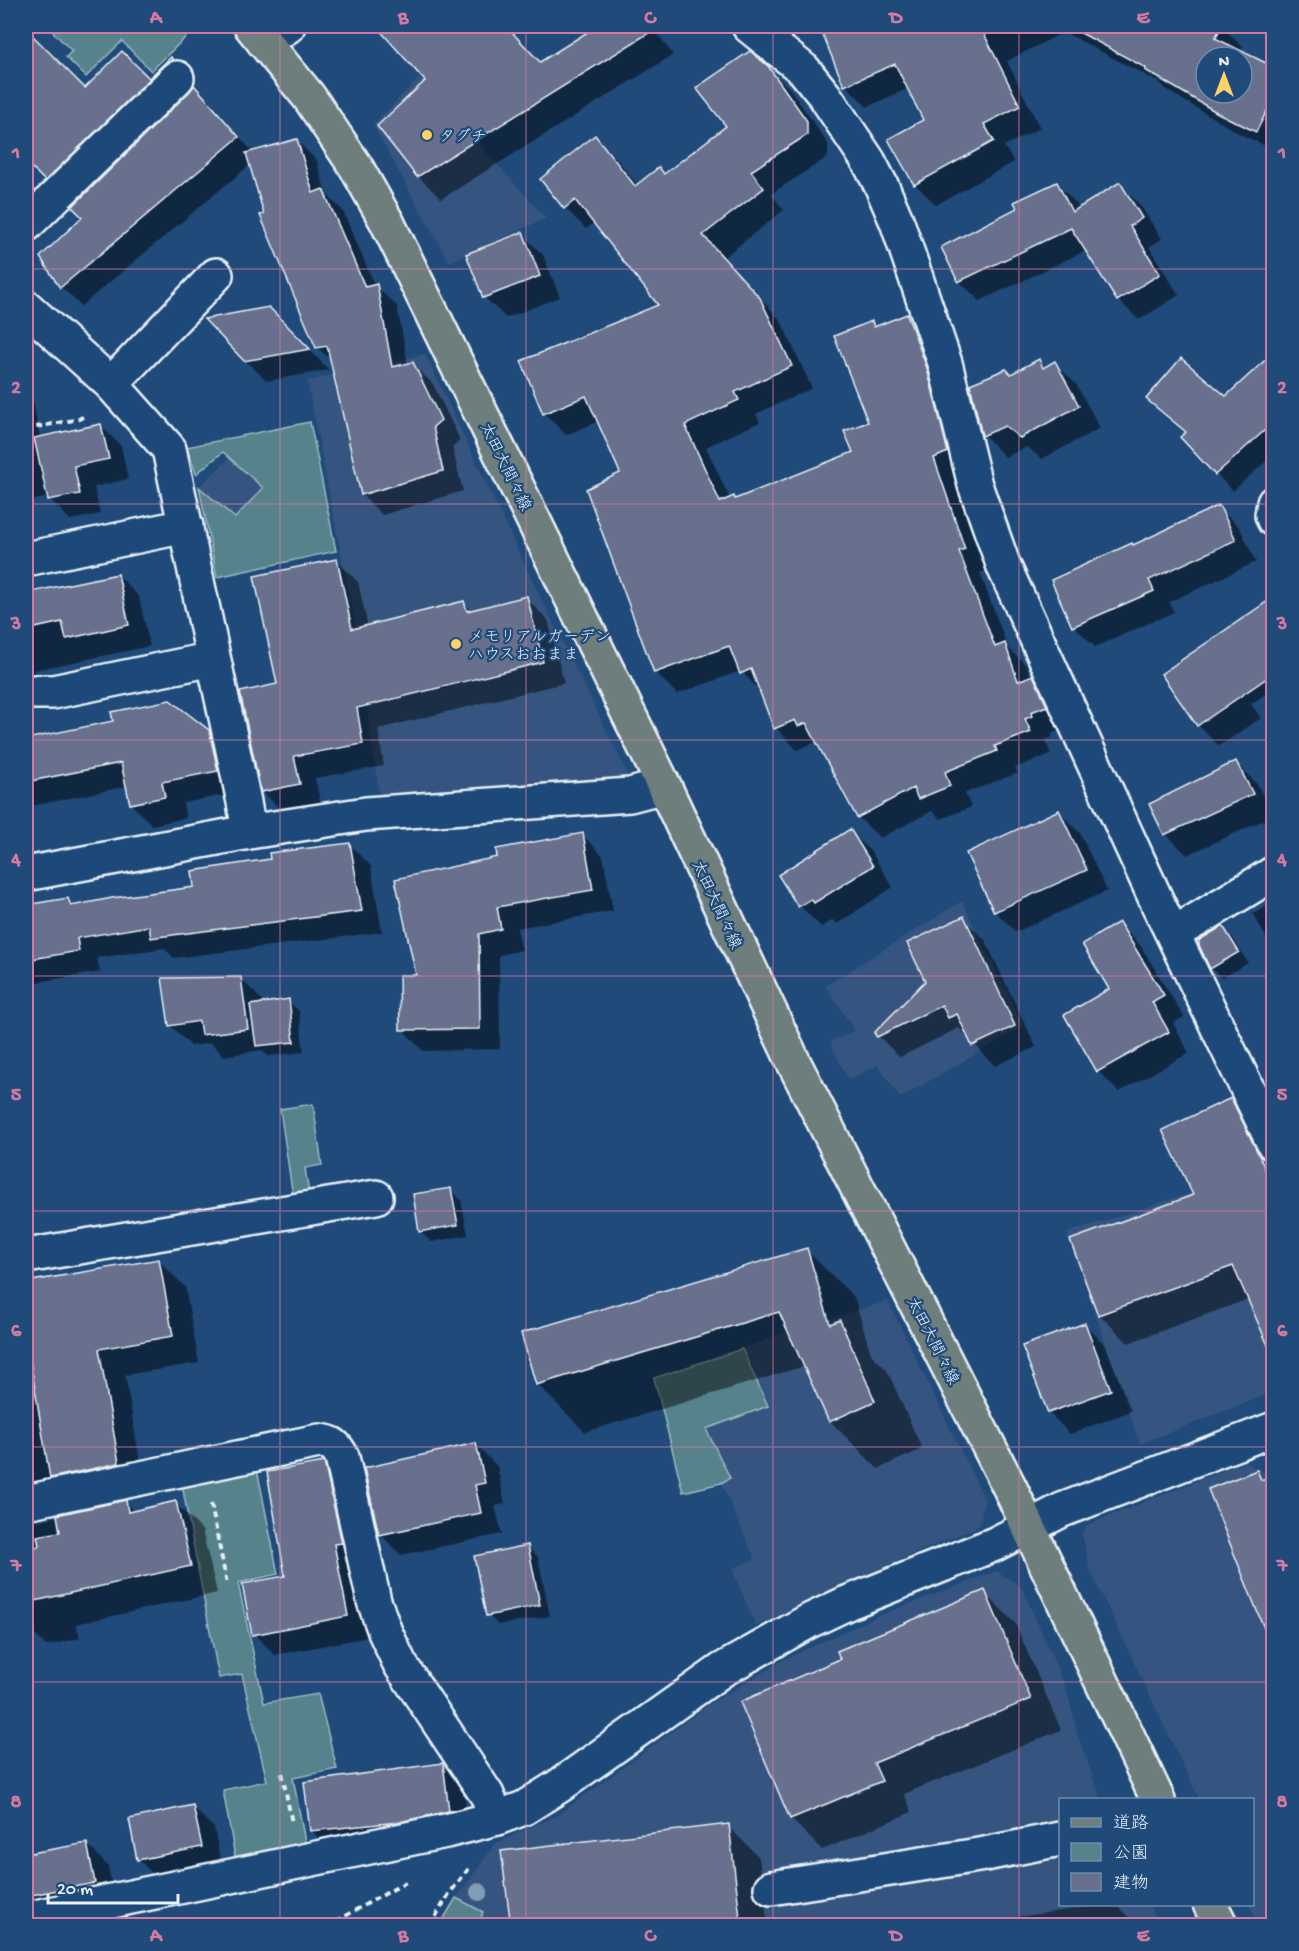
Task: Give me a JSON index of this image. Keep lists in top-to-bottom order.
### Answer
{
  "streets": {
    "main road": ["太田大間々線"]
  },
  "places": ["タグチ", "メモリアルガーデン ハウスおおまま"],
  "legend": ["道路", "公園", "建物"],
  "scale_bar": "20 m",
  "north": "top",
  "grid": {
    "columns": [
      "A",
      "B",
      "C",
      "D",
      "E"
    ],
    "rows": [
      "1",
      "2",
      "3",
      "4",
      "5",
      "6",
      "7",
      "8"
    ]
  }
}
